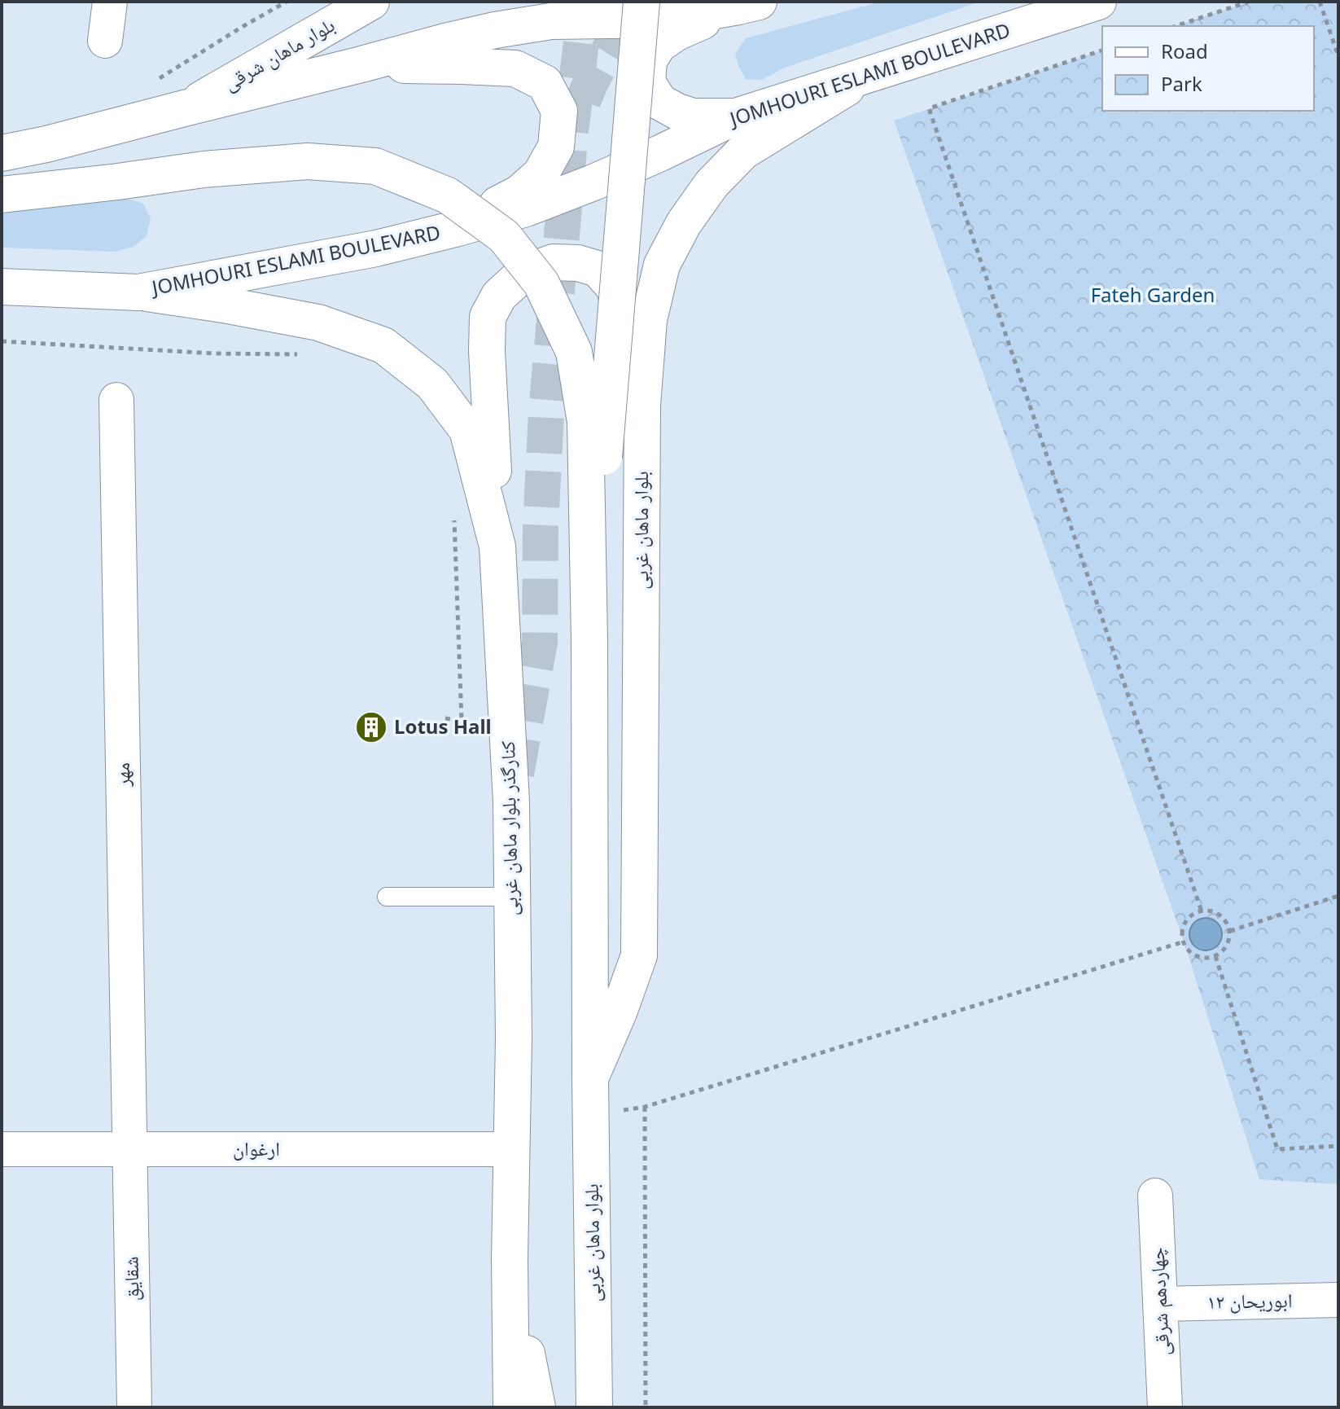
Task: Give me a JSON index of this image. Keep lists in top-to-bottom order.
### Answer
{
  "streets": {
    "main road": [
      "بلوار ماهان شرقی",
      "JOMHOURI ESLAMI BOULEVARD",
      "بلوار ماهان غربی",
      "کنارگذر بلوار ماهان غربی"
    ],
    "street": [
      "مهر",
      "ارغوان",
      "شقایق",
      "چهاردهم شرقی",
      "ابوریحان ۱۲"
    ]
  },
  "crossings": [
    ["JOMHOURI ESLAMI BOULEVARD", "بلوار ماهان غربی"],
    ["JOMHOURI ESLAMI BOULEVARD", "کنارگذر بلوار ماهان غربی"],
    ["مهر", "ارغوان"],
    ["مهر", "شقایق"],
    ["کنارگذر بلوار ماهان غربی", "ارغوان"],
    ["ارغوان", "شقایق"],
    ["چهاردهم شرقی", "ابوریحان ۱۲"]
  ],
  "parks": ["Fateh Garden"],
  "places": {
    "building": ["Lotus Hall"]
  },
  "legend": ["Road", "Park"]
}
